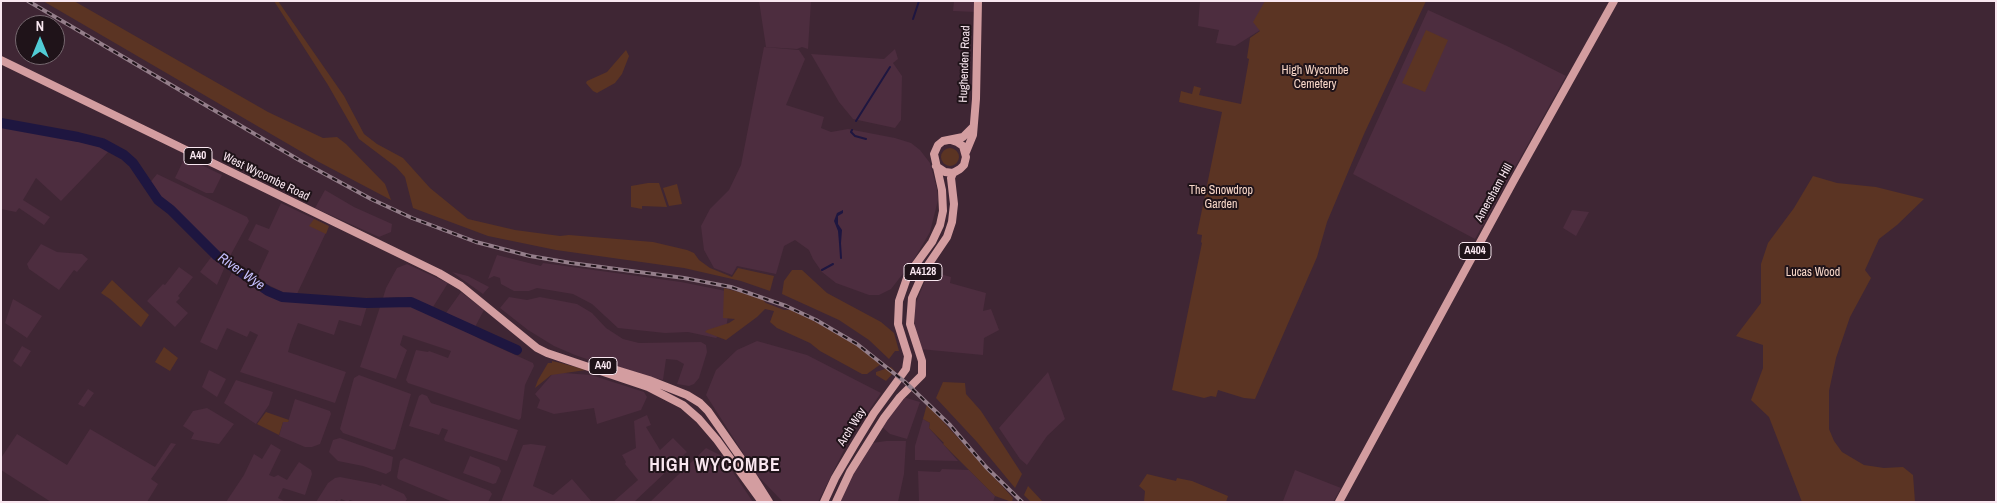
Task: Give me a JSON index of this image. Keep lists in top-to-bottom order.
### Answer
{
  "streets": {
    "main road": [
      "Hughenden Road",
      "A40",
      "West Wycombe Road",
      "Amersham Hill",
      "A404",
      "A4128",
      "Arch Way"
    ]
  },
  "crossings": [
    ["Hughenden Road", "Arch Way"]
  ],
  "districts": ["HIGH WYCOMBE"],
  "water": ["River Wye"],
  "parks": ["High Wycombe Cemetery", "The Snowdrop Garden", "Lucas Wood"],
  "north": "top"
}
